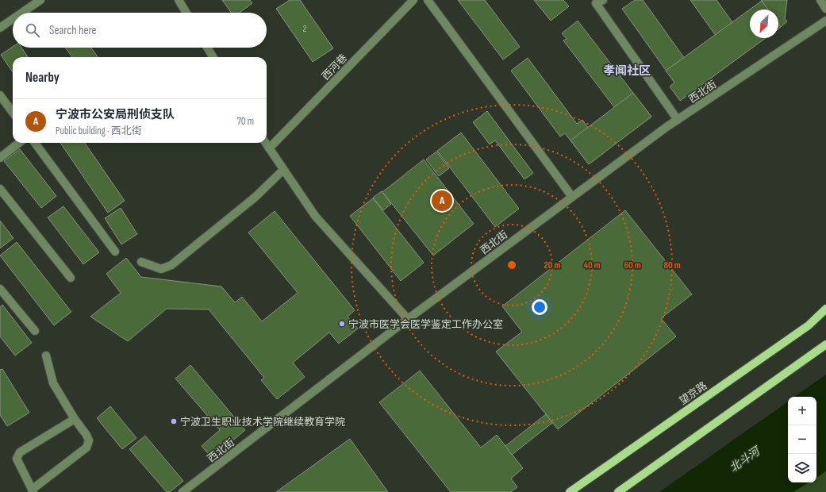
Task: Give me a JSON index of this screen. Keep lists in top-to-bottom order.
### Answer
{
  "streets": {
    "main road": ["望京路"],
    "street": ["西河巷", "西北街"]
  },
  "districts": ["孝闻社区"],
  "water": ["北斗河"],
  "places": ["宁波市医学会医学鉴定工作办公室", "宁波卫生职业技术学院继续教育学院"],
  "house_numbers": ["2"],
  "north": "bottom left",
  "page": {
    "search": "Search here",
    "heading": "Nearby",
    "list": [
      {
        "mark": "A",
        "name": "宁波市公安局刑侦支队",
        "note": "Public building · 西北街",
        "value": "70 m"
      }
    ],
    "pins": "A",
    "map_buttons": ["+", "−"]
  },
  "rings": [
    "20 m",
    "40 m",
    "60 m",
    "80 m"
  ]
}
